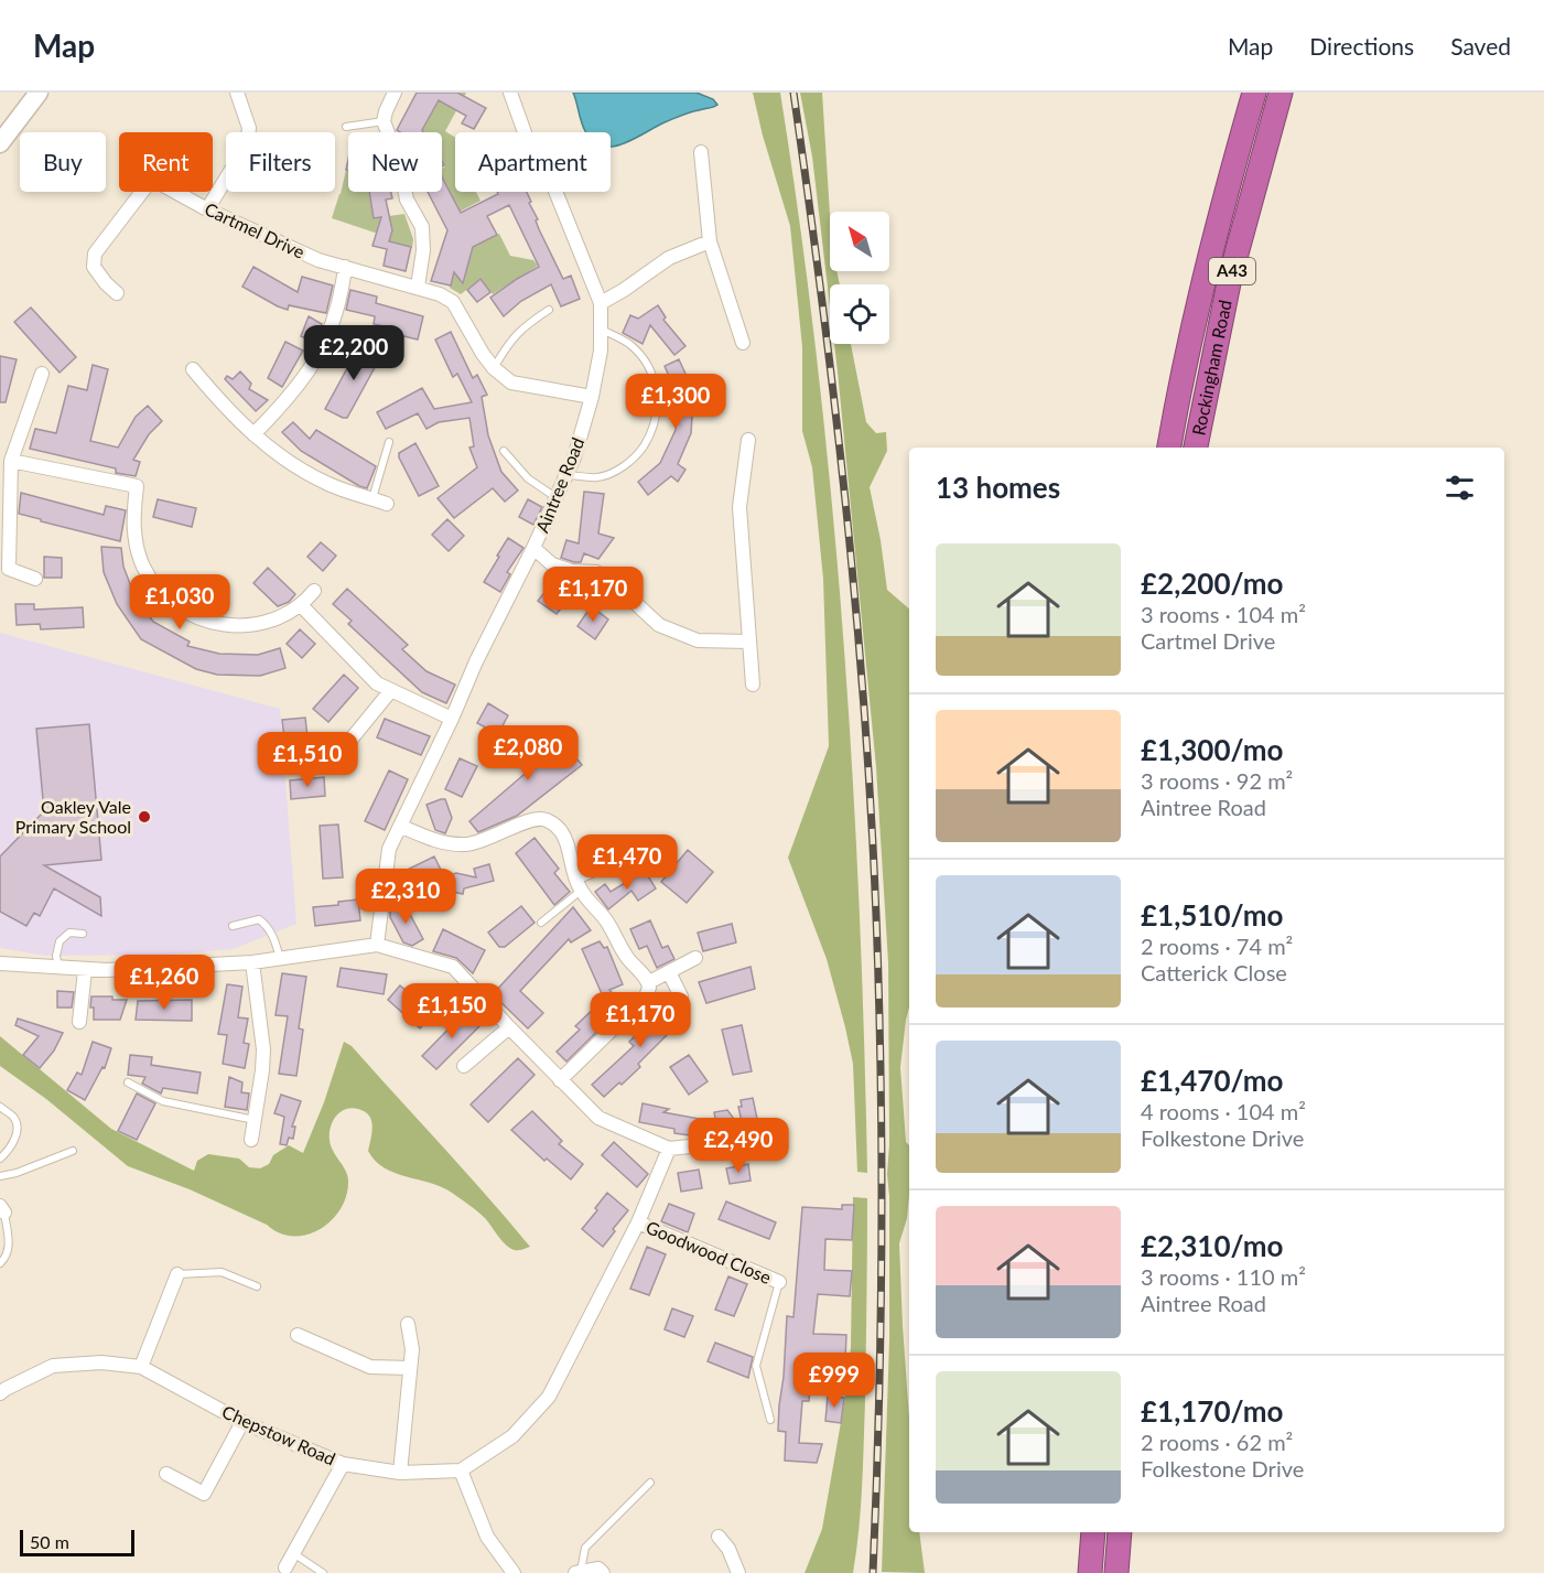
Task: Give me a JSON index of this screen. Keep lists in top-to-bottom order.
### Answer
{
  "streets": {
    "highway": ["A43", "Rockingham Road"],
    "street": [
      "Cartmel Drive",
      "Aintree Road",
      "Goodwood Close",
      "Chepstow Road"
    ]
  },
  "crossings": [
    ["Cartmel Drive", "Aintree Road"]
  ],
  "places": ["Oakley Vale Primary School"],
  "scale_bar": "50 m",
  "north": "top left",
  "page": {
    "header": "Map",
    "nav": ["Map", "Directions", "Saved"],
    "chip": [
      "Buy",
      "Rent",
      "Filters",
      "New",
      "Apartment"
    ],
    "price": [
      "£2,200",
      "£1,300",
      "£1,170",
      "£1,030",
      "£2,080",
      "£1,510",
      "£1,470",
      "£2,310",
      "£1,260",
      "£1,150",
      "£1,170",
      "£2,490",
      "£999"
    ],
    "heading": "13 homes",
    "list": [
      {
        "name": "£2,200/mo",
        "note": "3 rooms · 104 m² · Cartmel Drive"
      },
      {
        "name": "£1,300/mo",
        "note": "3 rooms · 92 m² · Aintree Road"
      },
      {
        "name": "£1,510/mo",
        "note": "2 rooms · 74 m² · Catterick Close"
      },
      {
        "name": "£1,470/mo",
        "note": "4 rooms · 104 m² · Folkestone Drive"
      },
      {
        "name": "£2,310/mo",
        "note": "3 rooms · 110 m² · Aintree Road"
      },
      {
        "name": "£1,170/mo",
        "note": "2 rooms · 62 m² · Folkestone Drive"
      }
    ],
    "scale": "50 m"
  }
}
